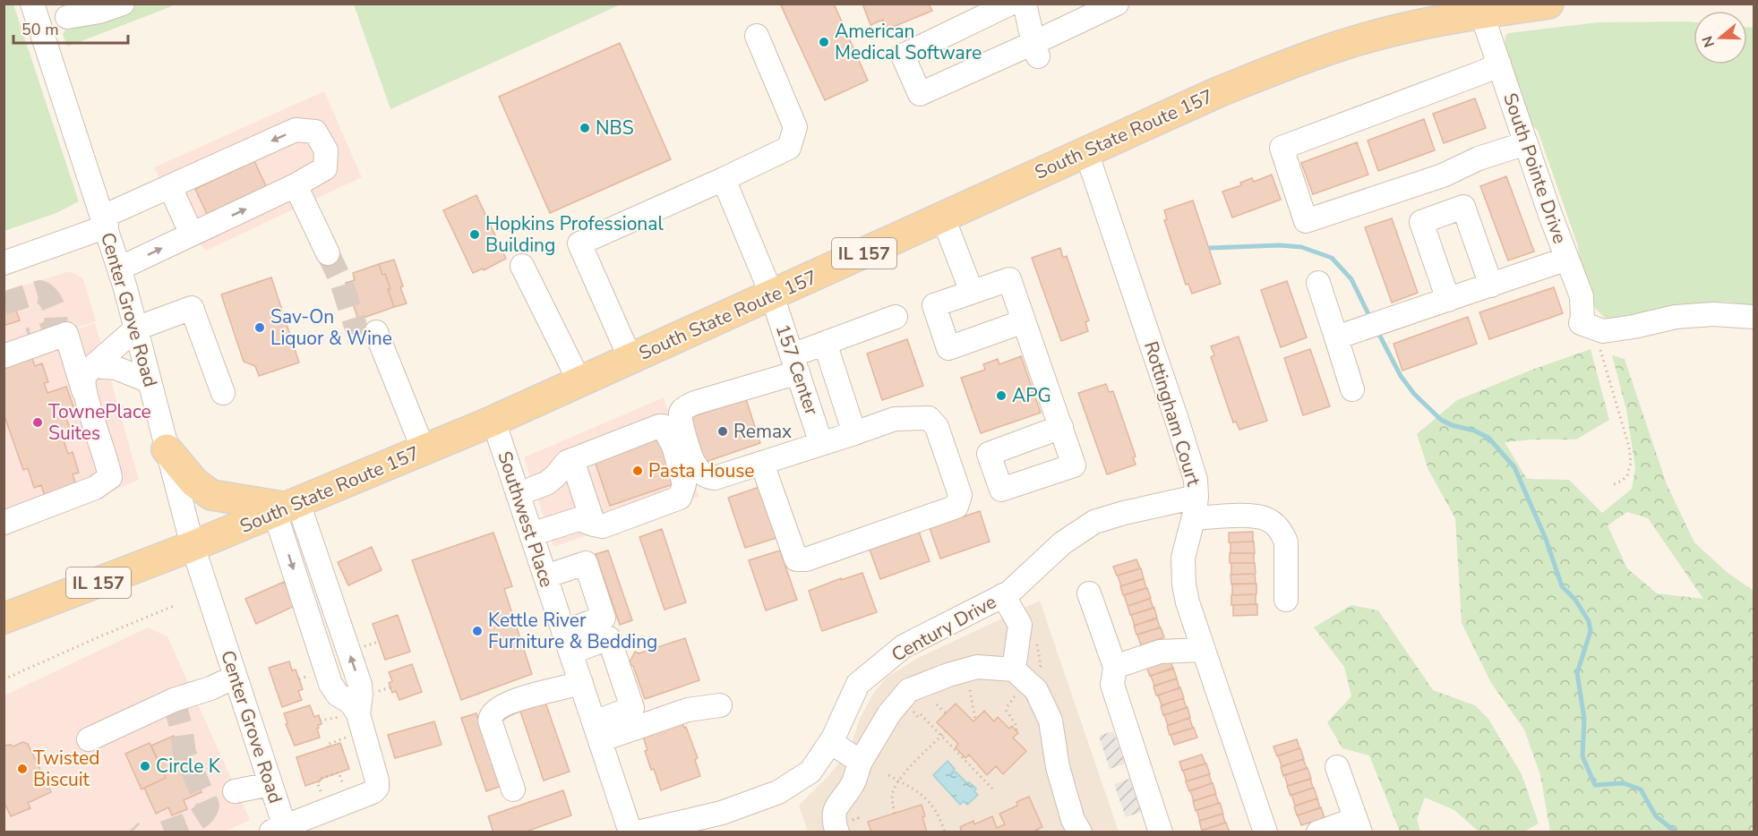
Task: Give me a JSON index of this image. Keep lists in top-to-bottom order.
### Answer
{
  "streets": {
    "main road": ["South State Route 157", "IL 157"],
    "street": [
      "South Pointe Drive",
      "Center Grove Road",
      "157 Center",
      "Rottingham Court",
      "Southwest Place",
      "Century Drive"
    ]
  },
  "crossings": [
    ["South State Route 157", "South Pointe Drive"],
    ["South State Route 157", "Center Grove Road"],
    ["South State Route 157", "157 Center"],
    ["South State Route 157", "Rottingham Court"],
    ["South State Route 157", "Southwest Place"],
    ["Rottingham Court", "Century Drive"]
  ],
  "places": [
    "American Medical Software",
    "NBS",
    "Hopkins Professional Building",
    "Sav-On Liquor & Wine",
    "APG",
    "TownePlace Suites",
    "Remax",
    "Pasta House",
    "Kettle River Furniture & Bedding",
    "Circle K",
    "Twisted Biscuit"
  ],
  "scale_bar": "50 m",
  "north": "left"
}
